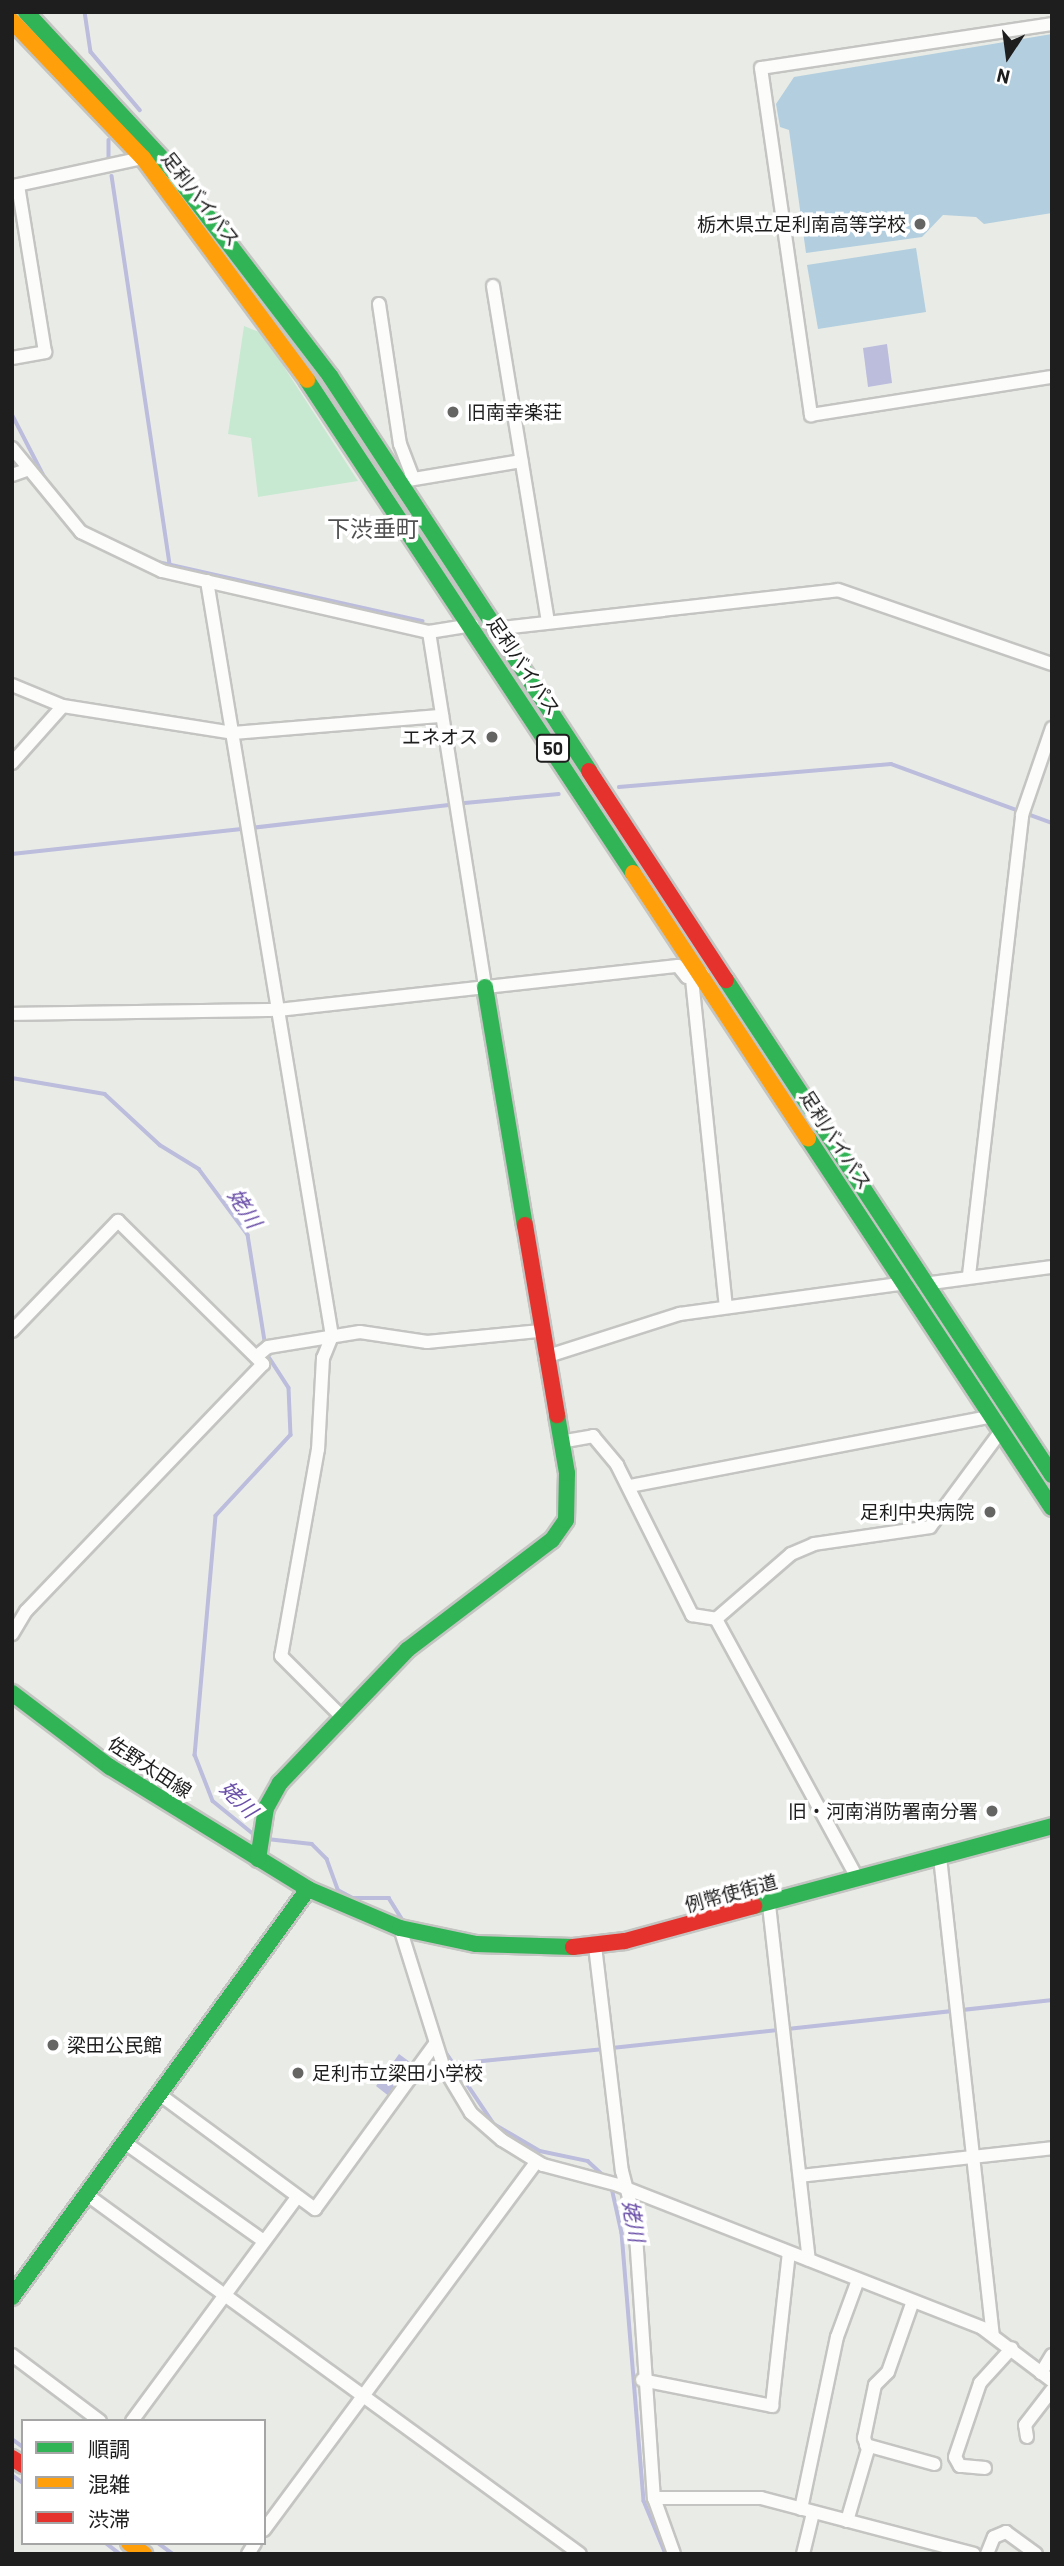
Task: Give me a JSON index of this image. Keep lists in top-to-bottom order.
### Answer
{
  "streets": {
    "main road": [
      "足利バイパス",
      "50",
      "佐野太田線",
      "例幣使街道"
    ]
  },
  "crossings": [
    ["佐野太田線", "例幣使街道"]
  ],
  "districts": ["下渋垂町"],
  "water": ["姥川"],
  "places": [
    "栃木県立足利南高等学校",
    "旧南幸楽荘",
    "エネオス",
    "足利中央病院",
    "旧・河南消防署南分署",
    "梁田公民館",
    "足利市立梁田小学校"
  ],
  "legend": ["順調", "混雑", "渋滞"],
  "north": "bottom"
}
